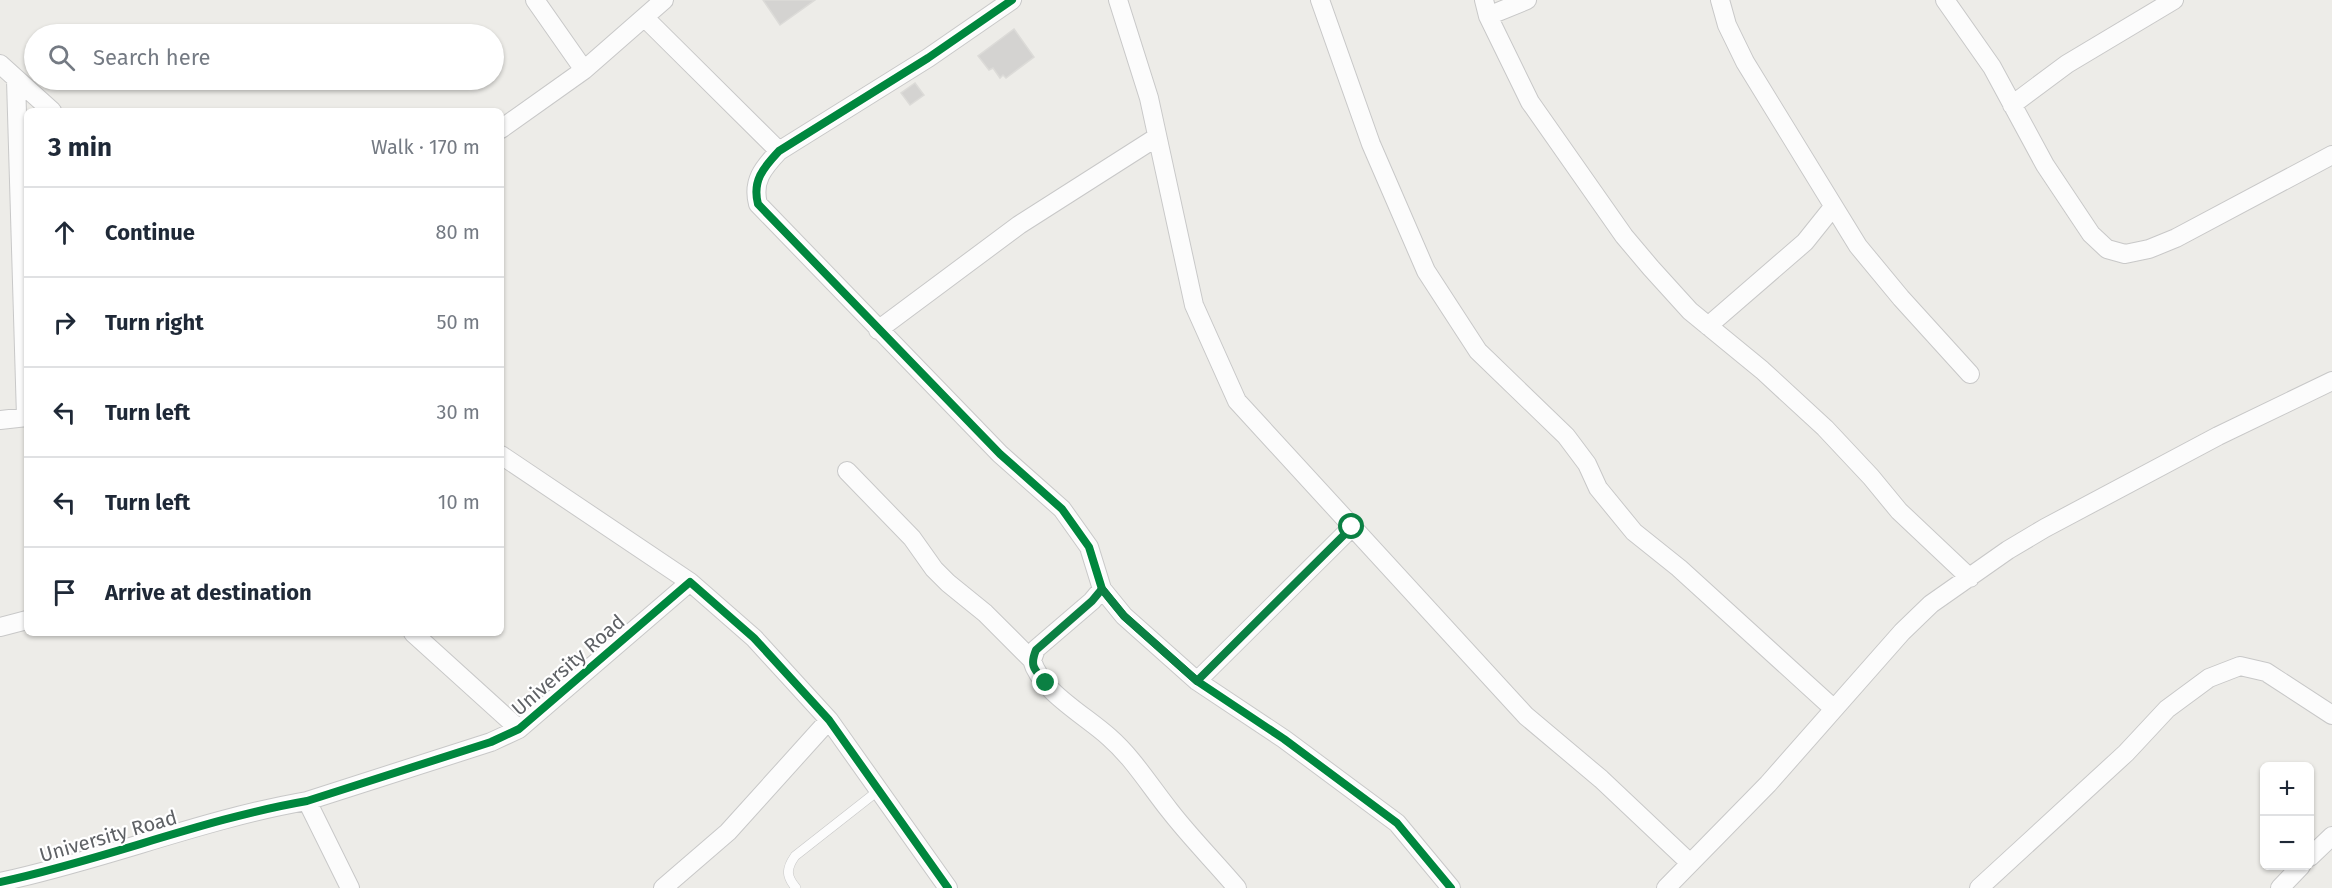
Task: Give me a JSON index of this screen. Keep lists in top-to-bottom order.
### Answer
{
  "streets": {
    "street": ["University Road"]
  },
  "page": {
    "search": "Search here",
    "heading": ["3 min", "Walk · 170 m"],
    "list": [
      ["Continue", "80 m"],
      ["Turn right", "50 m"],
      ["Turn left", "30 m"],
      ["Turn left", "10 m"],
      "Arrive at destination"
    ],
    "map_buttons": ["+", "−"]
  }
}
